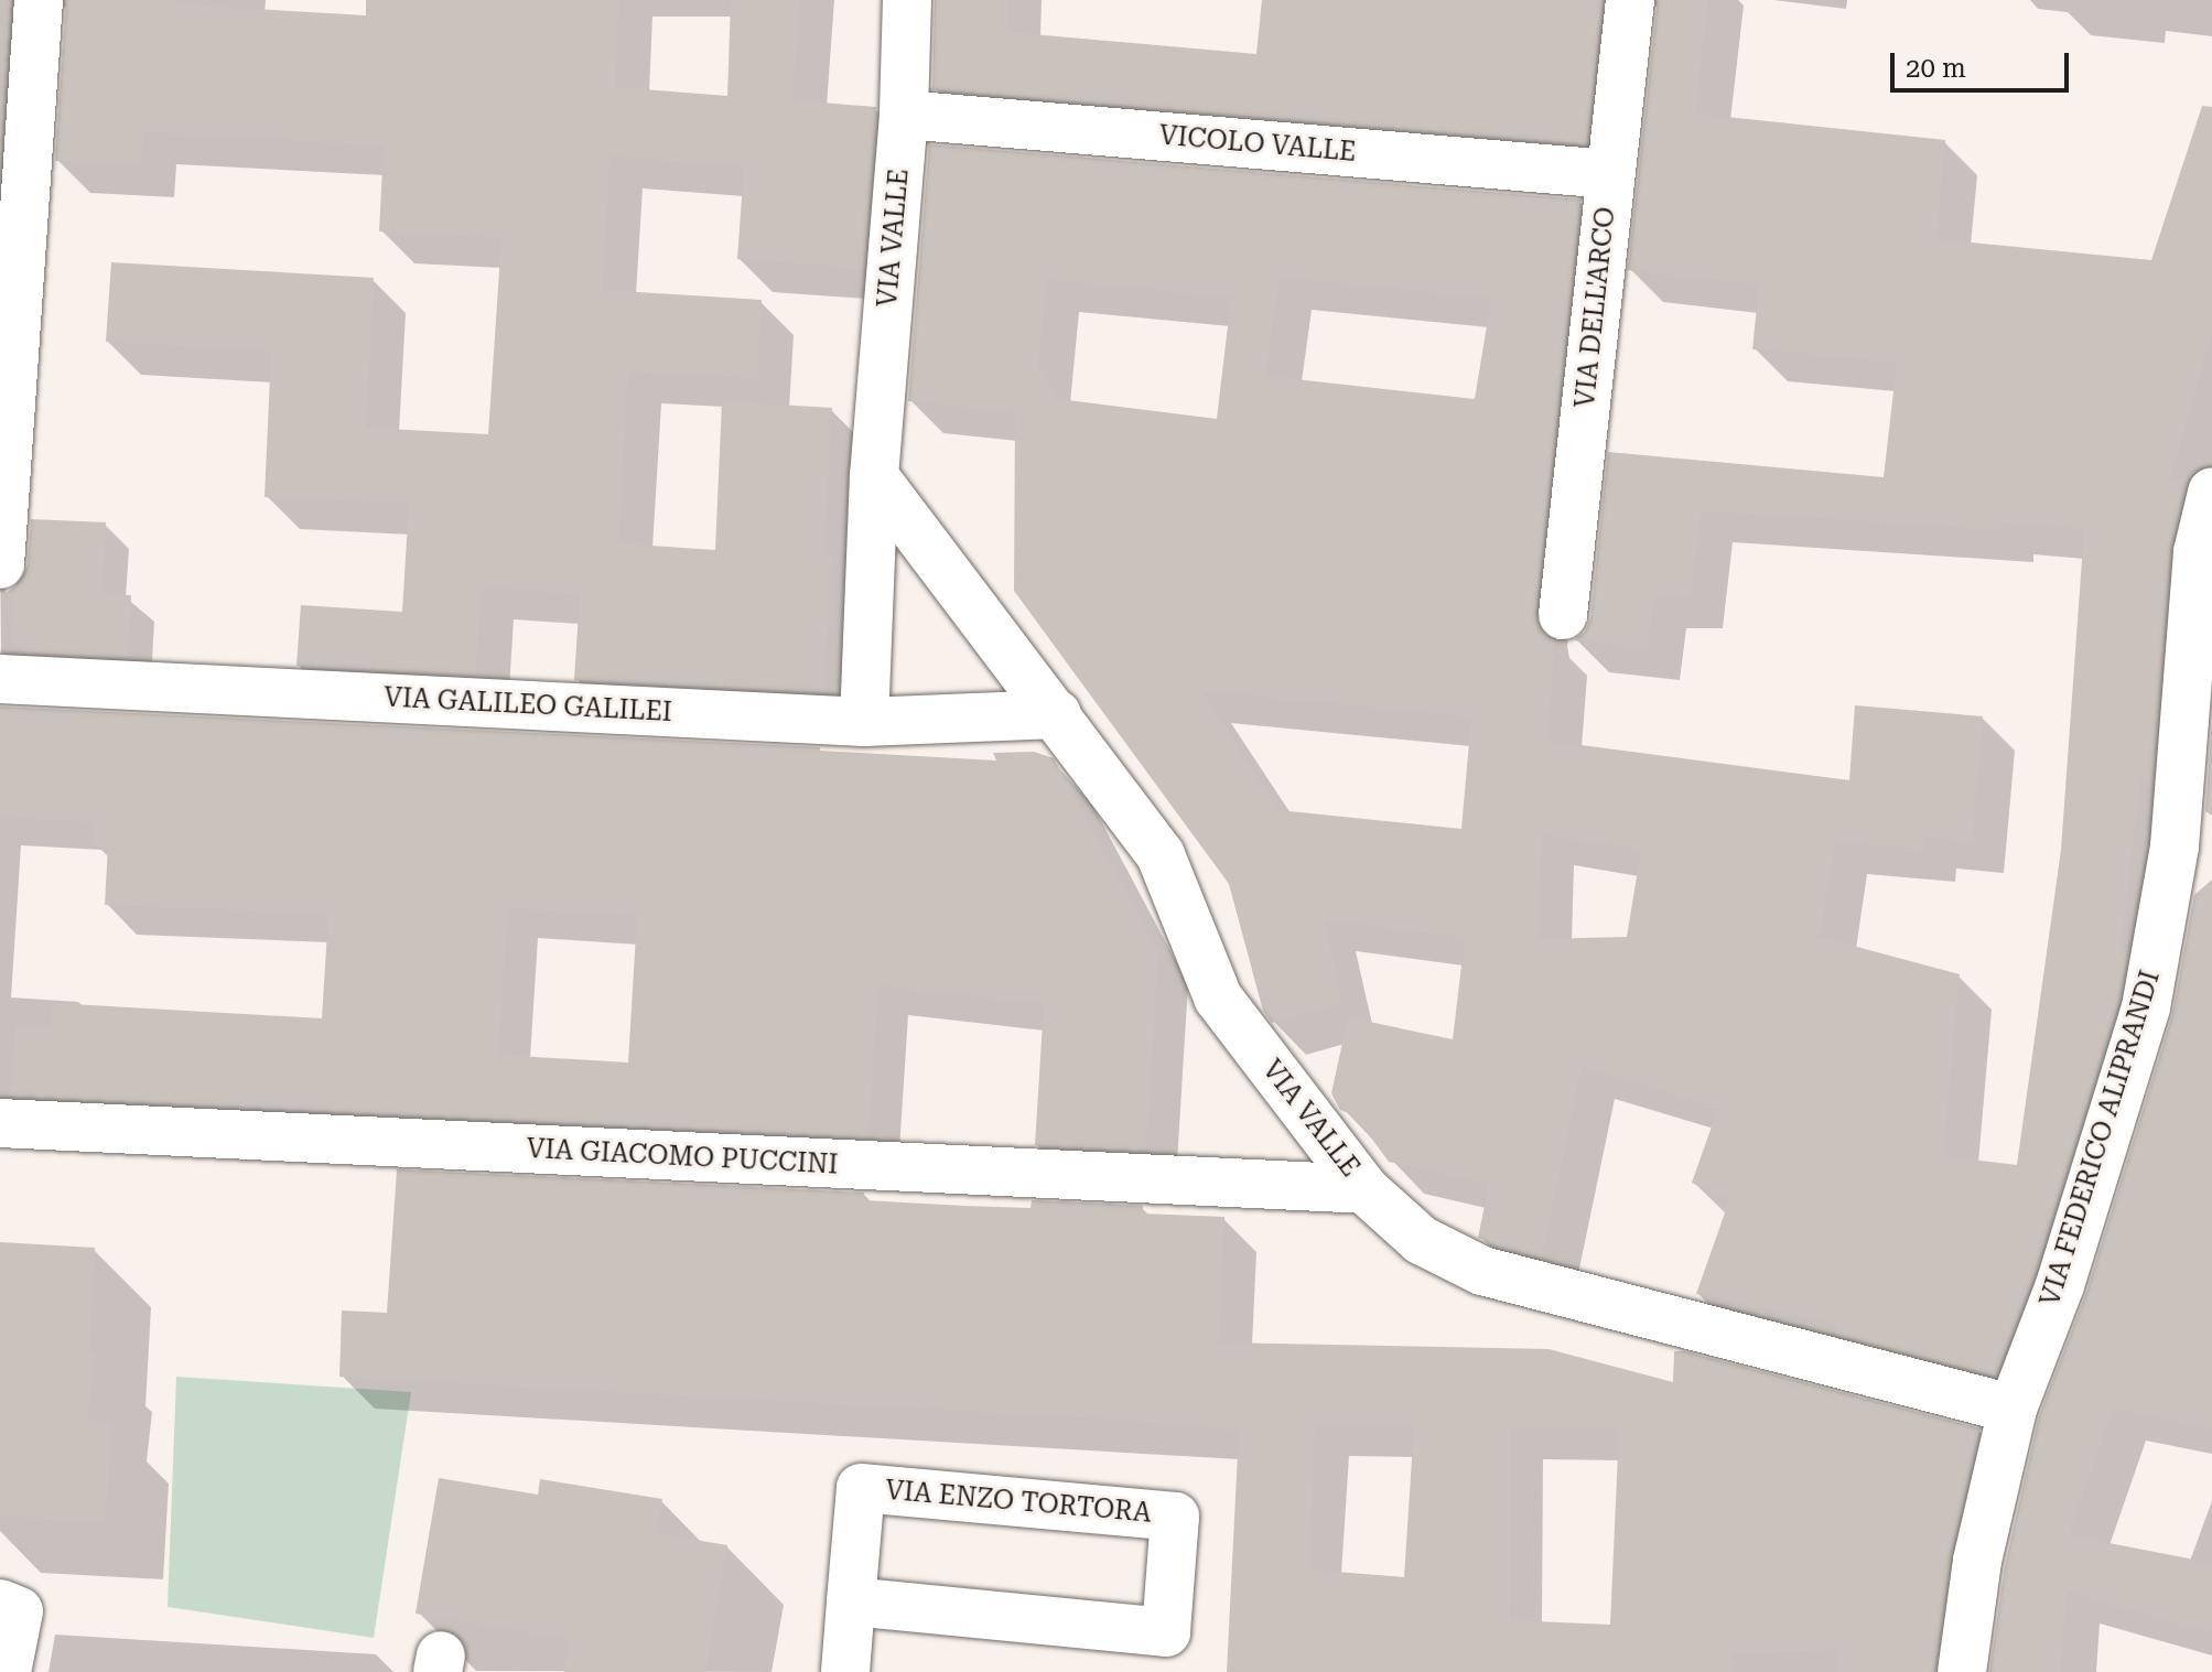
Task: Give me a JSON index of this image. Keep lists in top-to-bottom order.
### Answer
{
  "streets": {
    "street": [
      "VICOLO VALLE",
      "VIA VALLE",
      "VIA DELL'ARCO",
      "VIA GALILEO GALILEI",
      "VIA FEDERICO ALIPRANDI",
      "VIA GIACOMO PUCCINI",
      "VIA ENZO TORTORA"
    ]
  },
  "crossings": [
    ["VICOLO VALLE", "VIA VALLE"],
    ["VICOLO VALLE", "VIA DELL'ARCO"],
    ["VIA VALLE", "VIA GALILEO GALILEI"],
    ["VIA VALLE", "VIA FEDERICO ALIPRANDI"],
    ["VIA VALLE", "VIA GIACOMO PUCCINI"]
  ],
  "scale_bar": "20 m"
}
